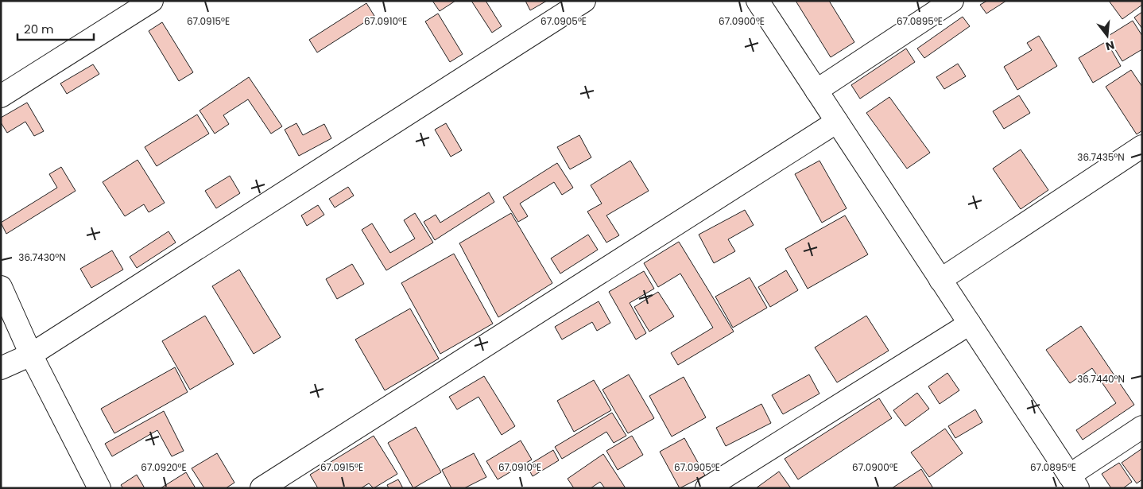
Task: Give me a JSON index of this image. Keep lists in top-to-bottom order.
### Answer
{
  "scale_bar": "20 m",
  "north": "bottom",
  "coordinates": [
    "67.0915°E",
    "67.0910°E",
    "67.0905°E",
    "67.0900°E",
    "67.0895°E",
    "36.7435°N",
    "36.7430°N",
    "36.7440°N",
    "67.0920°E"
  ]
}
